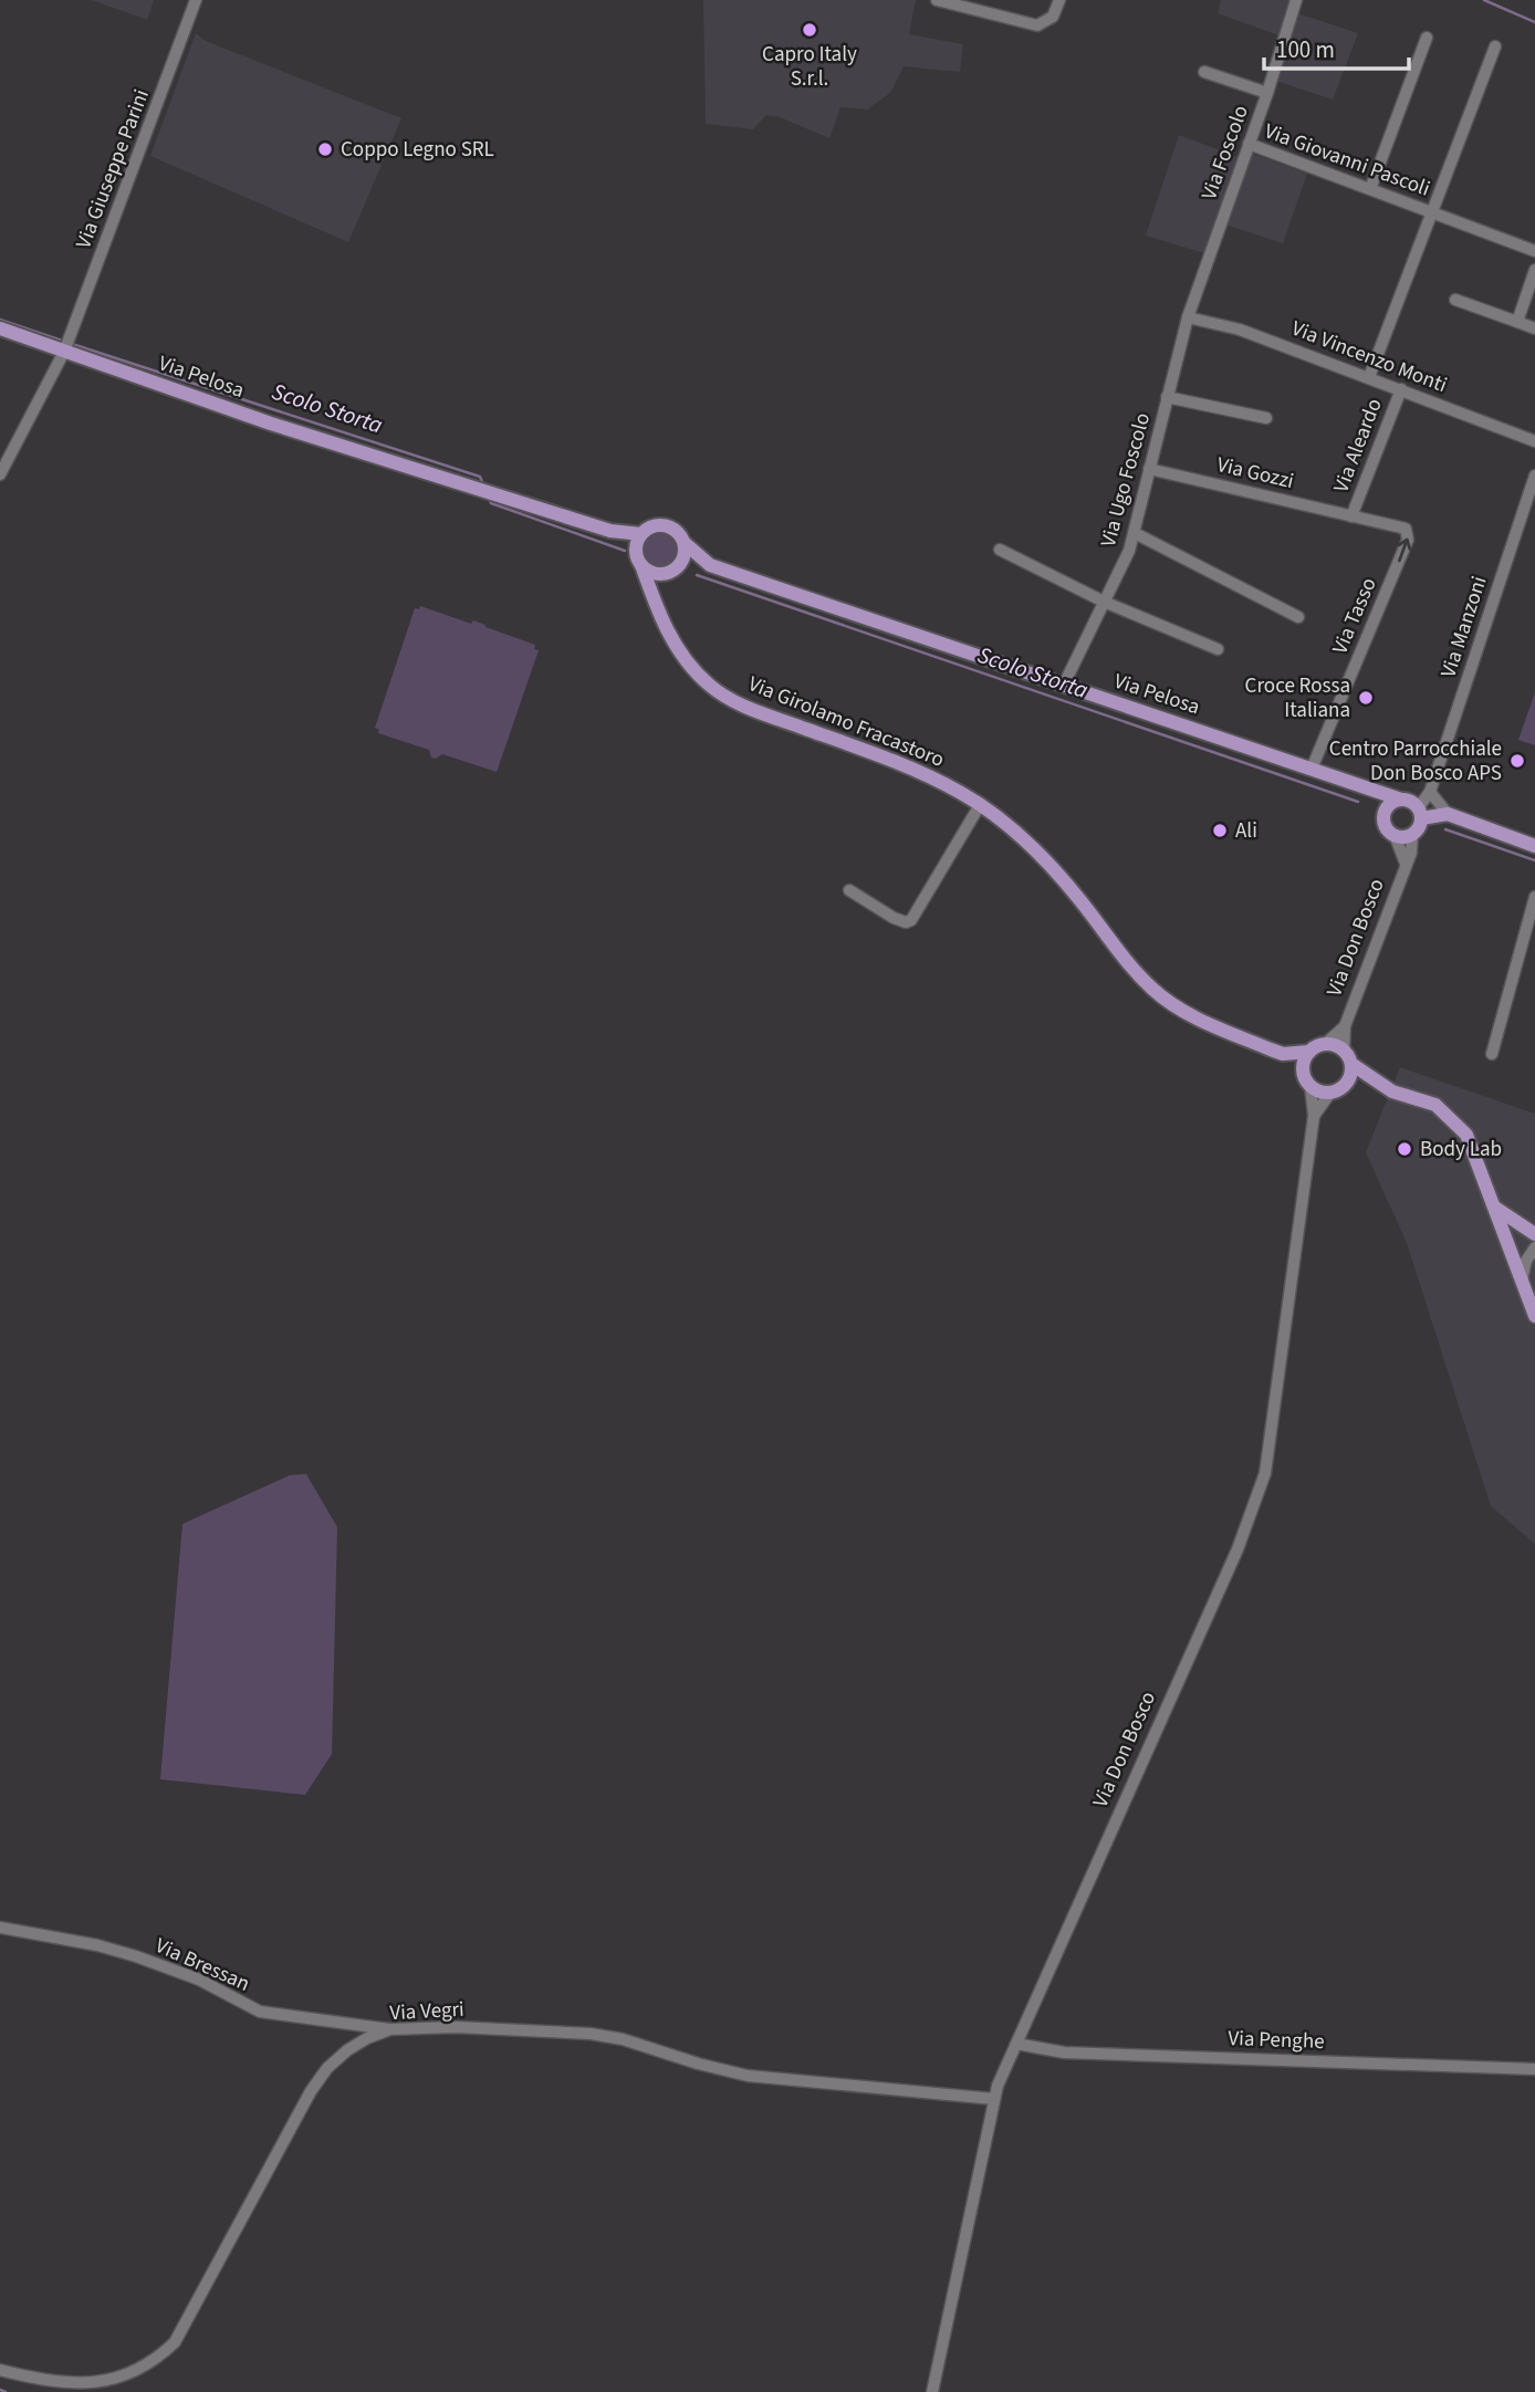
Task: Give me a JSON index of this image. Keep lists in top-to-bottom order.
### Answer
{
  "streets": {
    "main road": ["Via Pelosa", "Via Girolamo Fracastoro", "Via Don Bosco"],
    "street": [
      "Via Foscolo",
      "Via Giovanni Pascoli",
      "Via Giuseppe Parini",
      "Via Vincenzo Monti",
      "Via Aleardo",
      "Via Gozzi",
      "Via Ugo Foscolo",
      "Via Tasso",
      "Via Manzoni",
      "Via Bressan",
      "Via Vegri",
      "Via Penghe"
    ]
  },
  "crossings": [
    ["Via Foscolo", "Via Giovanni Pascoli"],
    ["Via Foscolo", "Via Vincenzo Monti"],
    ["Via Foscolo", "Via Ugo Foscolo"],
    ["Via Giuseppe Parini", "Via Pelosa"],
    ["Via Vincenzo Monti", "Via Aleardo"],
    ["Via Vincenzo Monti", "Via Ugo Foscolo"],
    ["Via Pelosa", "Via Ugo Foscolo"],
    ["Via Pelosa", "Via Tasso"],
    ["Via Pelosa", "Via Manzoni"],
    ["Via Pelosa", "Via Girolamo Fracastoro"],
    ["Via Pelosa", "Via Don Bosco"],
    ["Via Aleardo", "Via Gozzi"],
    ["Via Aleardo", "Via Tasso"],
    ["Via Gozzi", "Via Ugo Foscolo"],
    ["Via Gozzi", "Via Tasso"],
    ["Via Manzoni", "Via Don Bosco"],
    ["Via Girolamo Fracastoro", "Via Don Bosco"],
    ["Via Don Bosco", "Via Vegri"],
    ["Via Don Bosco", "Via Penghe"],
    ["Via Bressan", "Via Vegri"]
  ],
  "one_way": ["Via Tasso"],
  "water": ["Scolo Storta"],
  "places": [
    "Capro Italy S.r.l.",
    "Coppo Legno SRL",
    "Croce Rossa Italiana",
    "Centro Parrocchiale Don Bosco APS",
    "Ali",
    "Body Lab"
  ],
  "scale_bar": "100 m"
}
